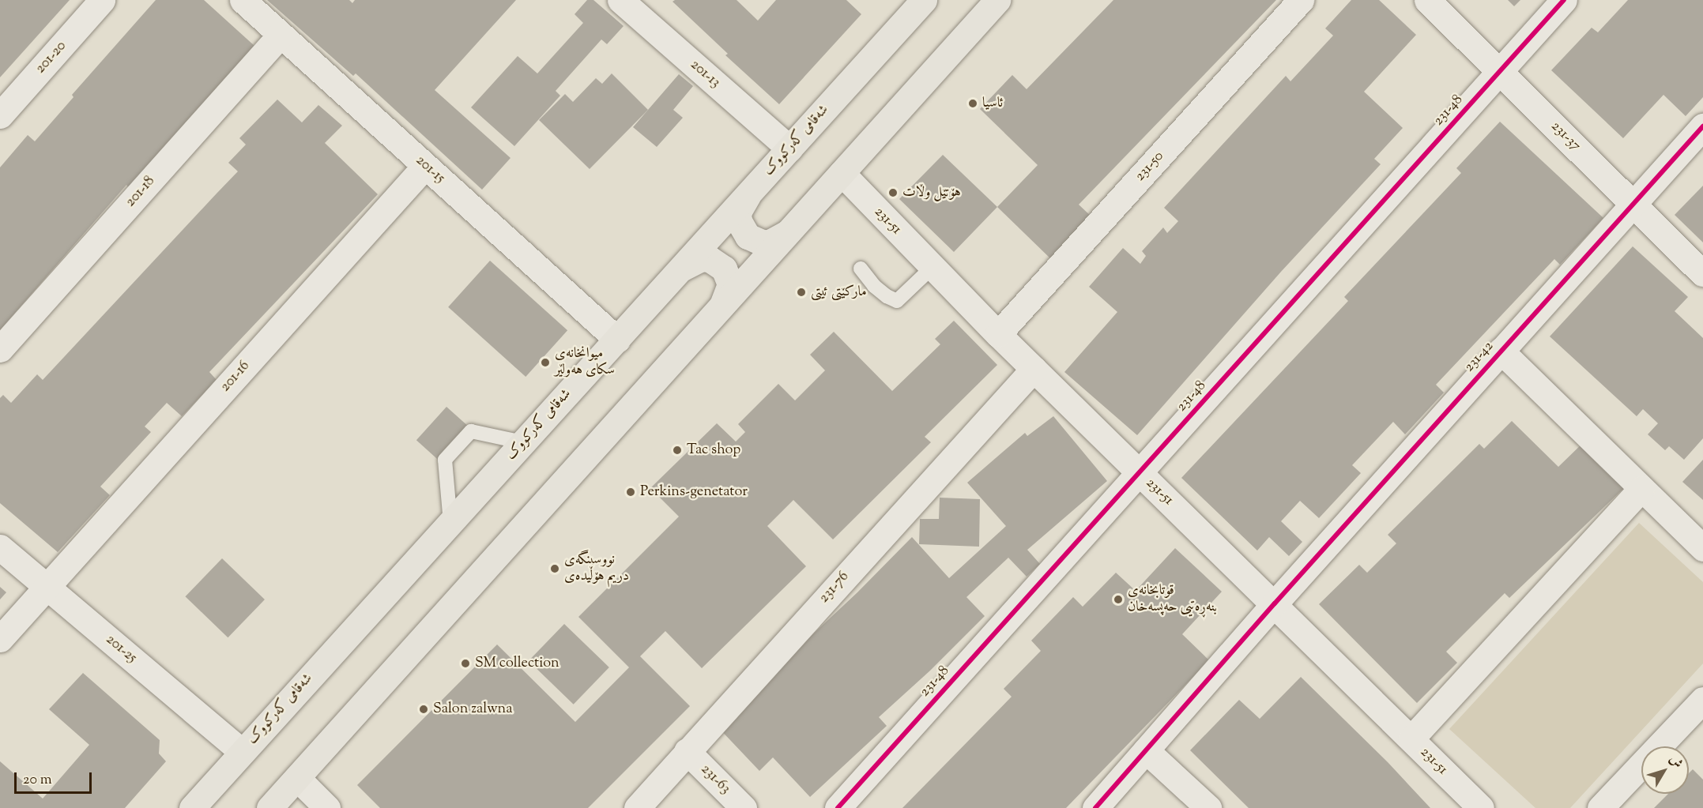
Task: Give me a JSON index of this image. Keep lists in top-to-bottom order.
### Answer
{
  "streets": {
    "highway": ["شەقامی کەرکووک"],
    "street": [
      "201-20",
      "201-13",
      "231-48",
      "231-37",
      "231-50",
      "201-15",
      "201-18",
      "231-51",
      "231-42",
      "201-16",
      "231-76",
      "201-25",
      "231-63"
    ]
  },
  "crossings": [
    ["201-13", "شەقامی کەرکووک"],
    ["231-48", "231-37"],
    ["231-48", "231-51"],
    ["231-37", "231-42"],
    ["شەقامی کەرکووک", "201-15"],
    ["شەقامی کەرکووک", "201-25"],
    ["231-50", "231-51"],
    ["201-15", "201-18"],
    ["201-15", "201-16"],
    ["231-51", "231-42"],
    ["231-51", "231-76"],
    ["201-16", "201-25"],
    ["231-76", "231-63"]
  ],
  "places": [
    "ئاسیا",
    "هۆتێل وڵات",
    "مارکێتی ئیتی",
    "میوانخانەی سکای هەولێر",
    "Tac shop",
    "Perkins-genetator",
    "نووسینگەی دریم هۆڵیدەی",
    "قوتابخانەی بنەڕەتیی حەپسەخان",
    "SM collection",
    "Salon zalwna"
  ],
  "scale_bar": "20 m",
  "north": "top right"
}
